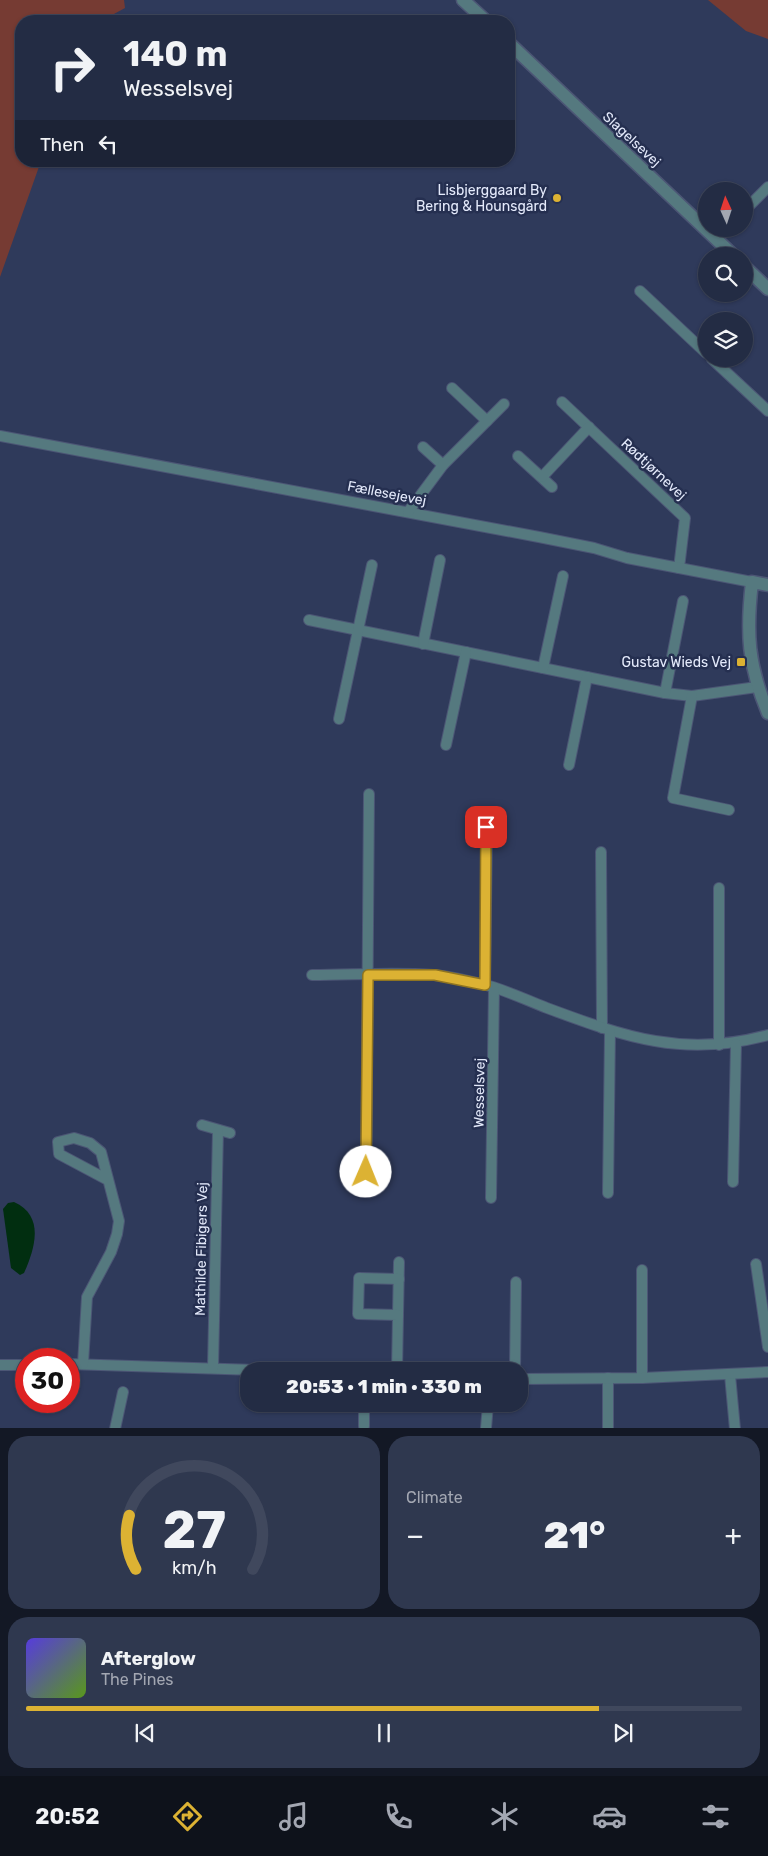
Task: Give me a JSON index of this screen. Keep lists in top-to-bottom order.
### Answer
{
  "streets": {
    "street": [
      "Slagelsevej",
      "Rødtjørnevej",
      "Fællesejevej",
      "Wesselsvej",
      "Mathilde Fibigers Vej"
    ]
  },
  "crossings": [
    ["Rødtjørnevej", "Fællesejevej"]
  ],
  "places": {
    "other": ["Lisbjerggaard By Bering & Hounsgård"],
    "transit": ["Gustav Wieds Vej"]
  },
  "north": "top",
  "page": {
    "turn": ["140 m", "Wesselsvej"],
    "then": "Then",
    "limit": "30",
    "trip": "20:53 · 1 min · 330 m",
    "tile": "Climate",
    "heat": ["−", "21°", "+"],
    "song": ["Afterglow", "The Pines"],
    "tabs": "20:52",
    "gauge": ["27", "km/h"]
  }
}
